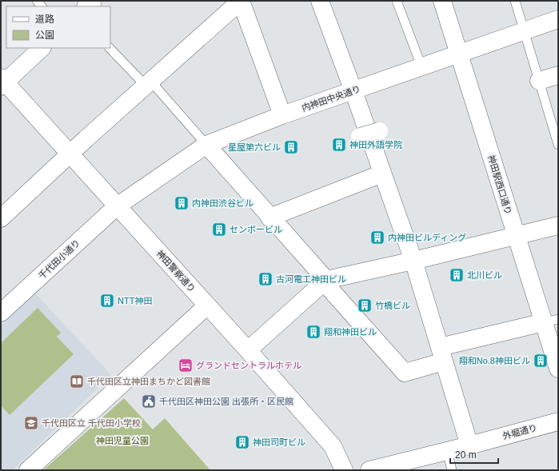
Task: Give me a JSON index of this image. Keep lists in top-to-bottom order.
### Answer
{
  "streets": {
    "street": [
      "内神田中央通り",
      "神田駅西口通り",
      "千代田小通り",
      "神田警察通り",
      "外堀通り"
    ]
  },
  "crossings": [
    ["内神田中央通り", "神田駅西口通り"],
    ["内神田中央通り", "千代田小通り"],
    ["内神田中央通り", "神田警察通り"],
    ["千代田小通り", "神田警察通り"]
  ],
  "parks": ["神田児童公園"],
  "places": {
    "building": [
      "神田外語学院",
      "星屋第六ビル",
      "内神田渋谷ビル",
      "センボービル",
      "内神田ビルディング",
      "北川ビル",
      "古河電工神田ビル",
      "NTT神田",
      "竹橋ビル",
      "翔和神田ビル",
      "翔和No.8神田ビル",
      "神田司町ビル"
    ],
    "hotel": ["グランドセントラルホテル"],
    "library": ["千代田区立神田まちかど図書館"],
    "public building": ["千代田区神田公園 出張所・区民館"],
    "school or university": ["千代田区立 千代田小学校"]
  },
  "legend": ["道路", "公園"],
  "scale_bar": "20 m"
}
